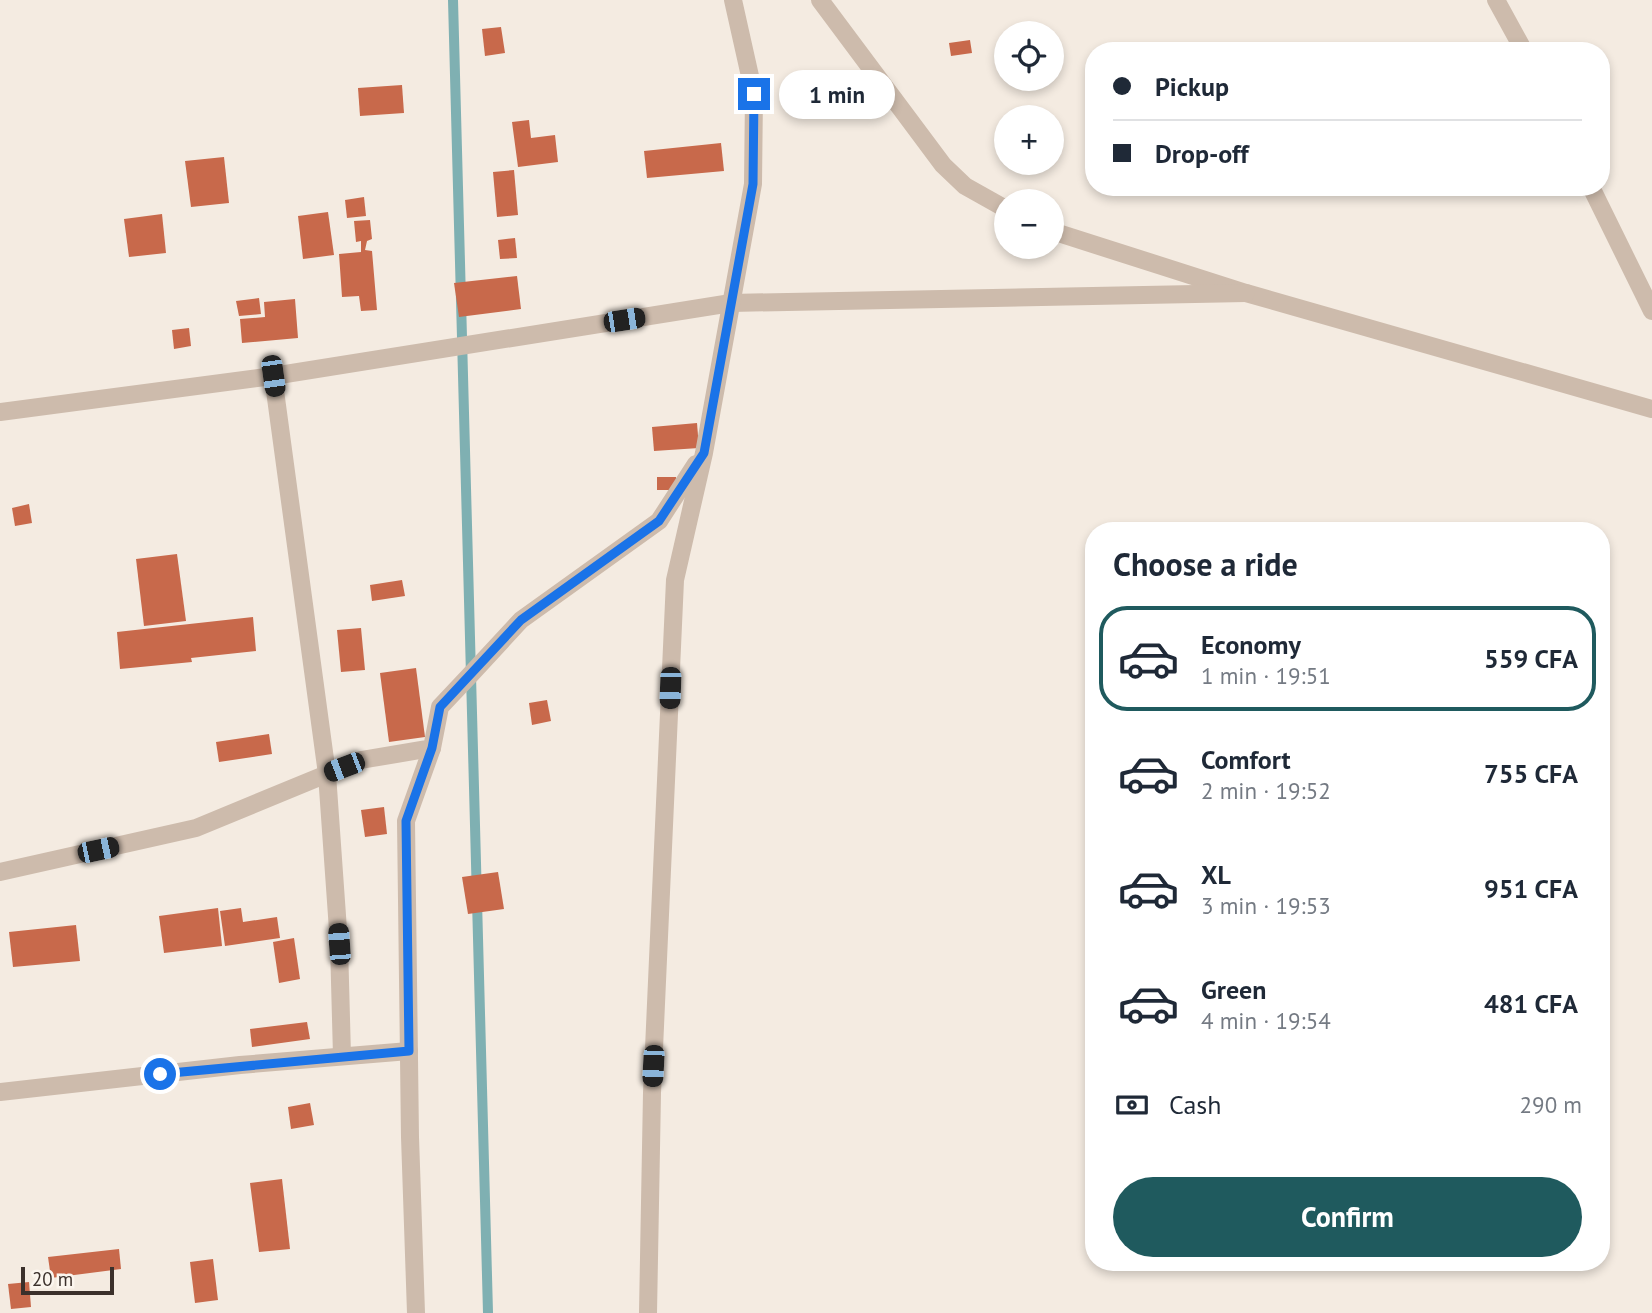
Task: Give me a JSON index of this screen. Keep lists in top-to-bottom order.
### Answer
{
  "scale_bar": "20 m",
  "page": {
    "map_buttons": ["+", "−"],
    "banner": ["Pickup", "Drop-off"],
    "bubble": "1 min",
    "heading": "Choose a ride",
    "list": [
      {
        "name": "Economy",
        "note": "1 min · 19:51",
        "value": "559 CFA"
      },
      {
        "name": "Comfort",
        "note": "2 min · 19:52",
        "value": "755 CFA"
      },
      {
        "name": "XL",
        "note": "3 min · 19:53",
        "value": "951 CFA"
      },
      {
        "name": "Green",
        "note": "4 min · 19:54",
        "value": "481 CFA"
      }
    ],
    "pay": ["Cash", "290 m"],
    "buttons": "Confirm",
    "scale": "20 m"
  }
}
